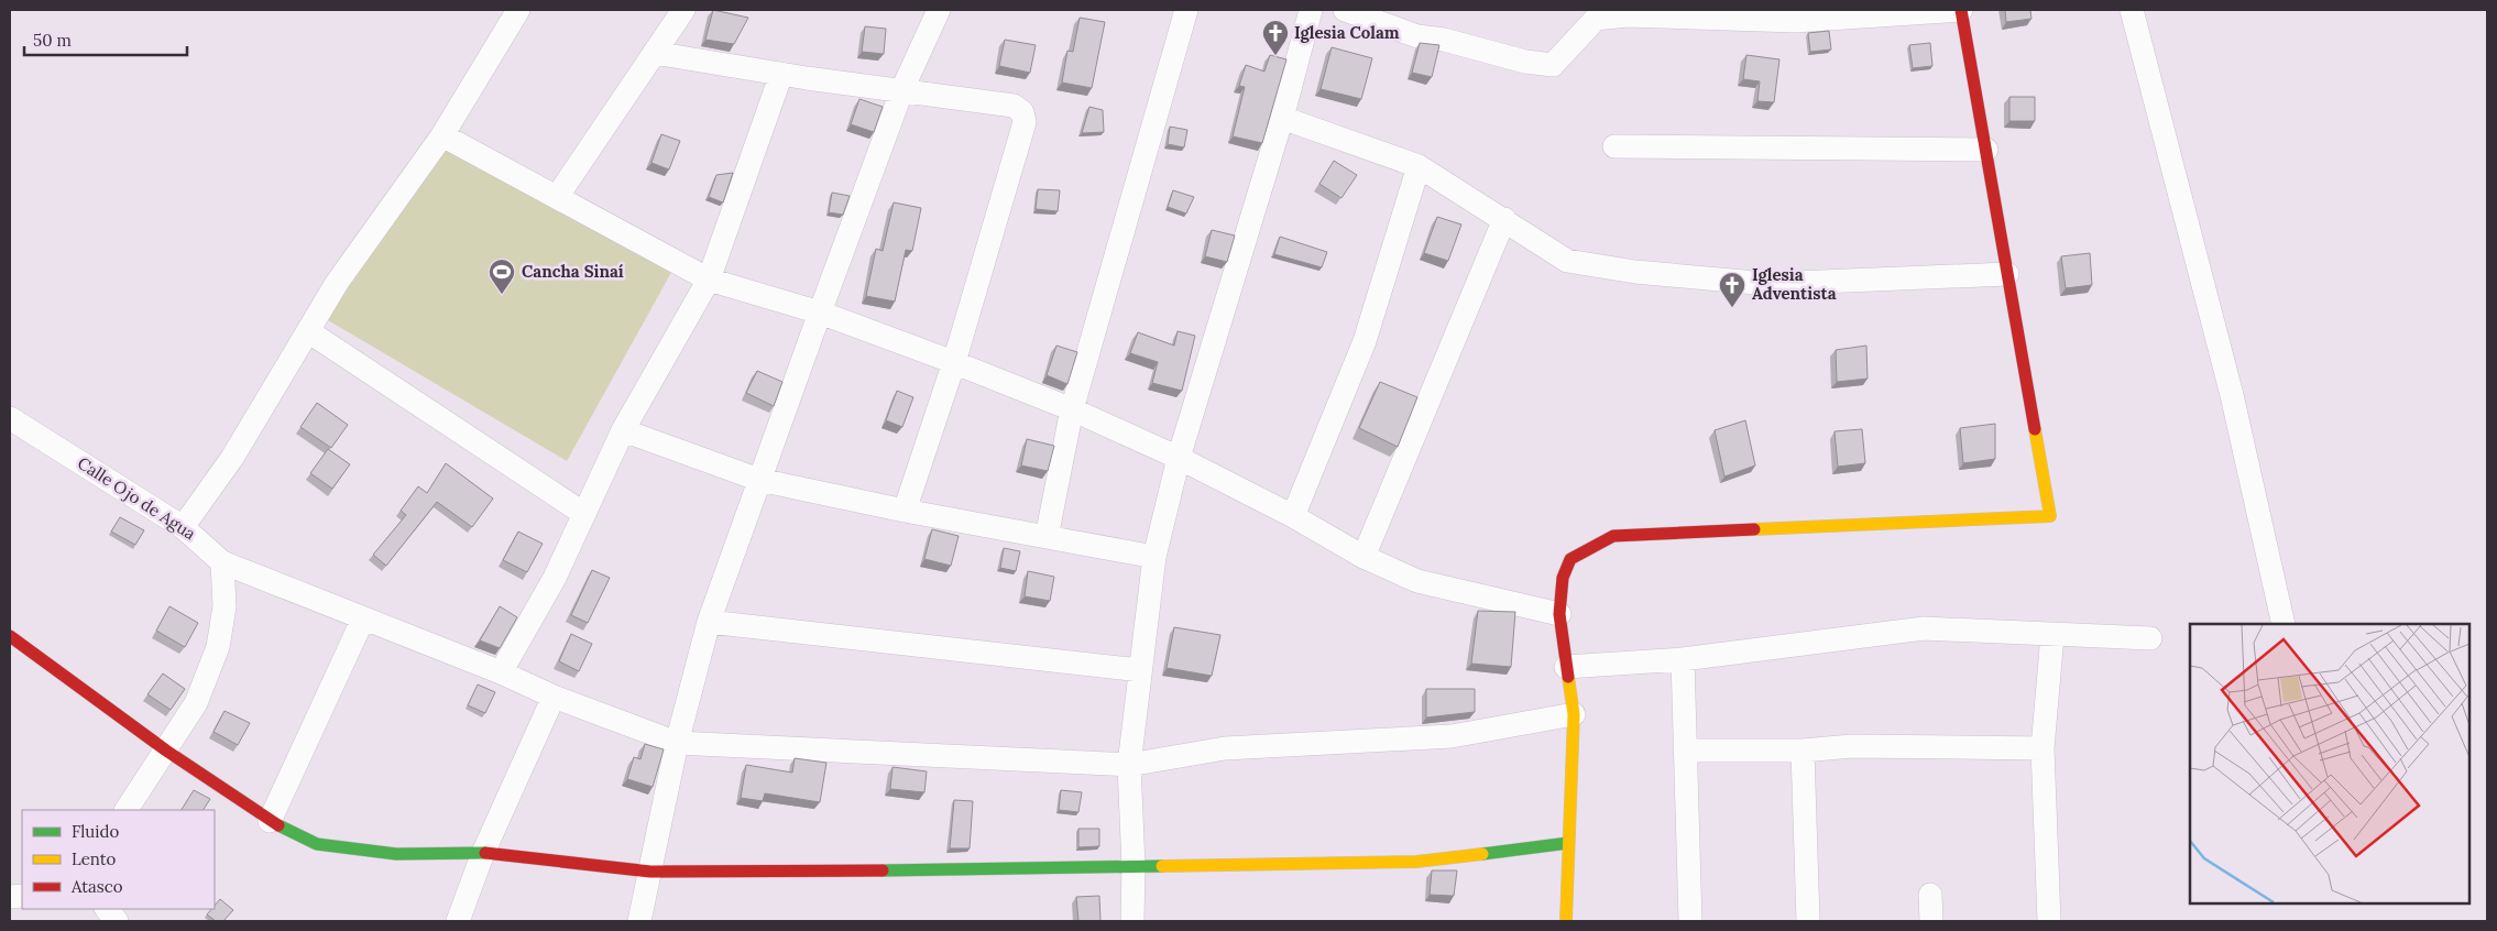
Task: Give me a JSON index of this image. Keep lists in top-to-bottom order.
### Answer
{
  "streets": {
    "street": ["Calle Ojo de Agua"]
  },
  "places": {
    "church": ["Iglesia Colam", "Iglesia Adventista"],
    "sports": ["Cancha Sinaí"]
  },
  "legend": ["Fluido", "Lento", "Atasco"],
  "scale_bar": "50 m"
}
